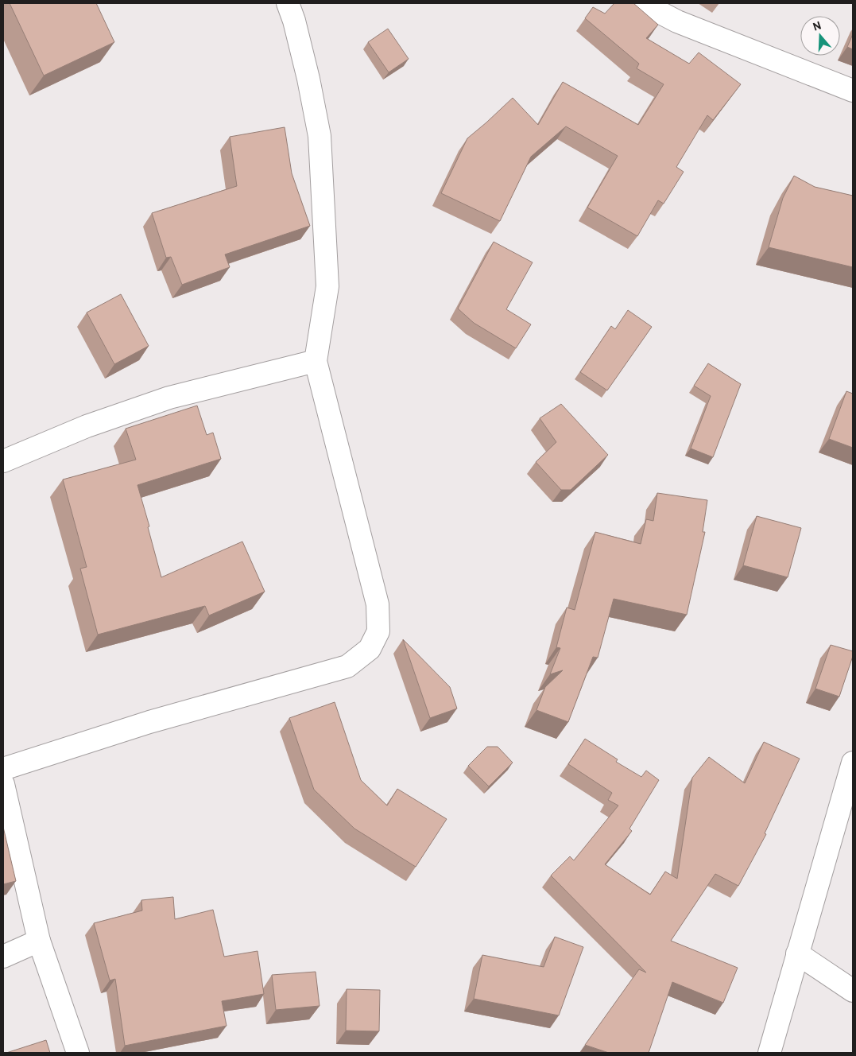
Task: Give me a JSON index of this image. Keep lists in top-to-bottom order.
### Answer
{
  "north": "top"
}
